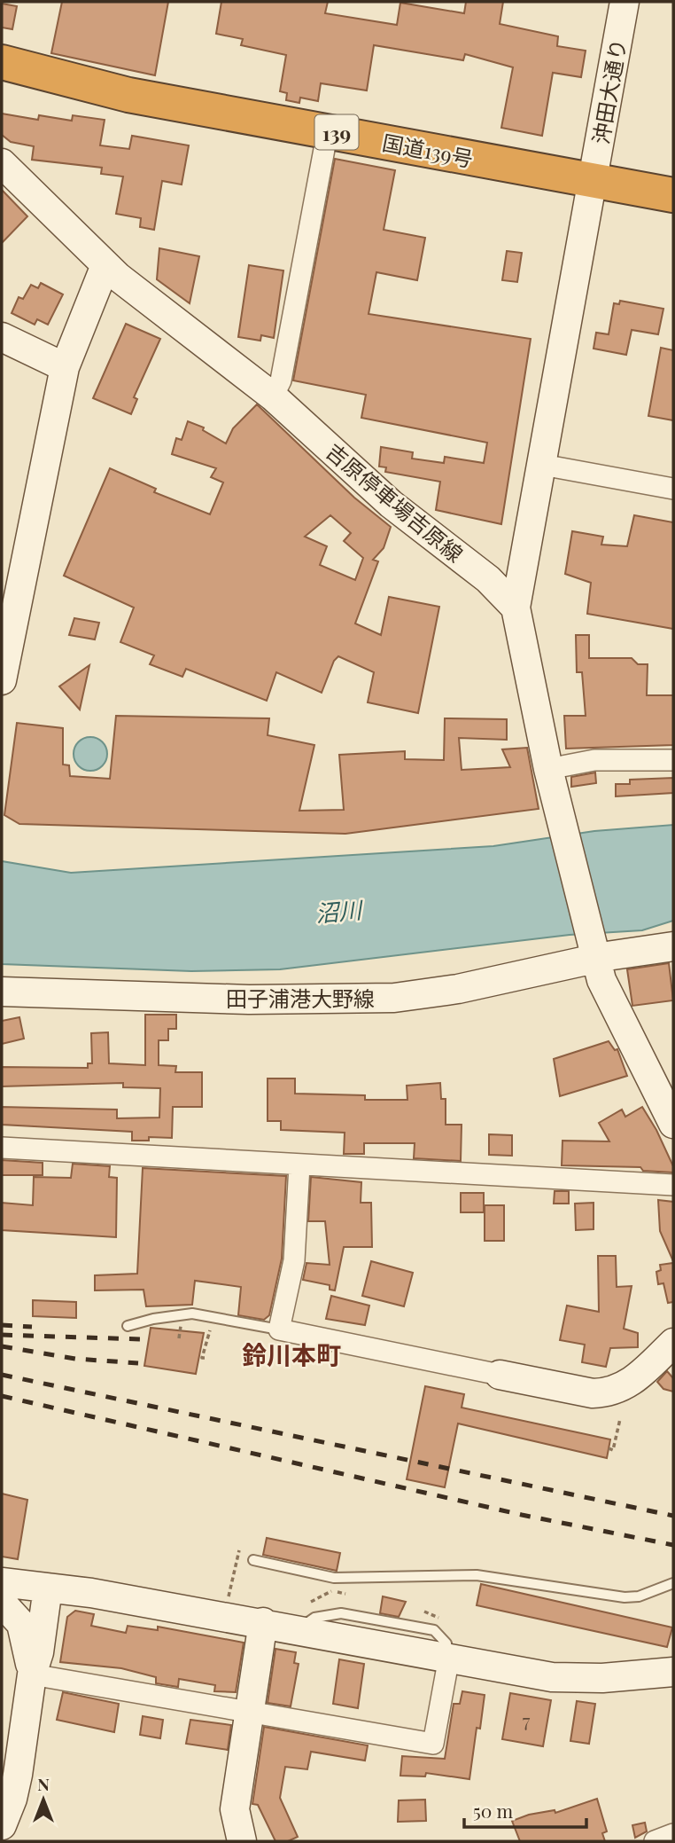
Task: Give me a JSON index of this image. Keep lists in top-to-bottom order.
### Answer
{
  "streets": {
    "highway": ["139", "国道139号"],
    "street": ["沖田大通り", "吉原停車場吉原線", "田子浦港大野線"]
  },
  "crossings": [
    ["沖田大通り", "国道139号"],
    ["沖田大通り", "吉原停車場吉原線"]
  ],
  "districts": ["鈴川本町"],
  "water": ["沼川"],
  "house_numbers": ["7"],
  "scale_bar": "50 m",
  "north": "top"
}
